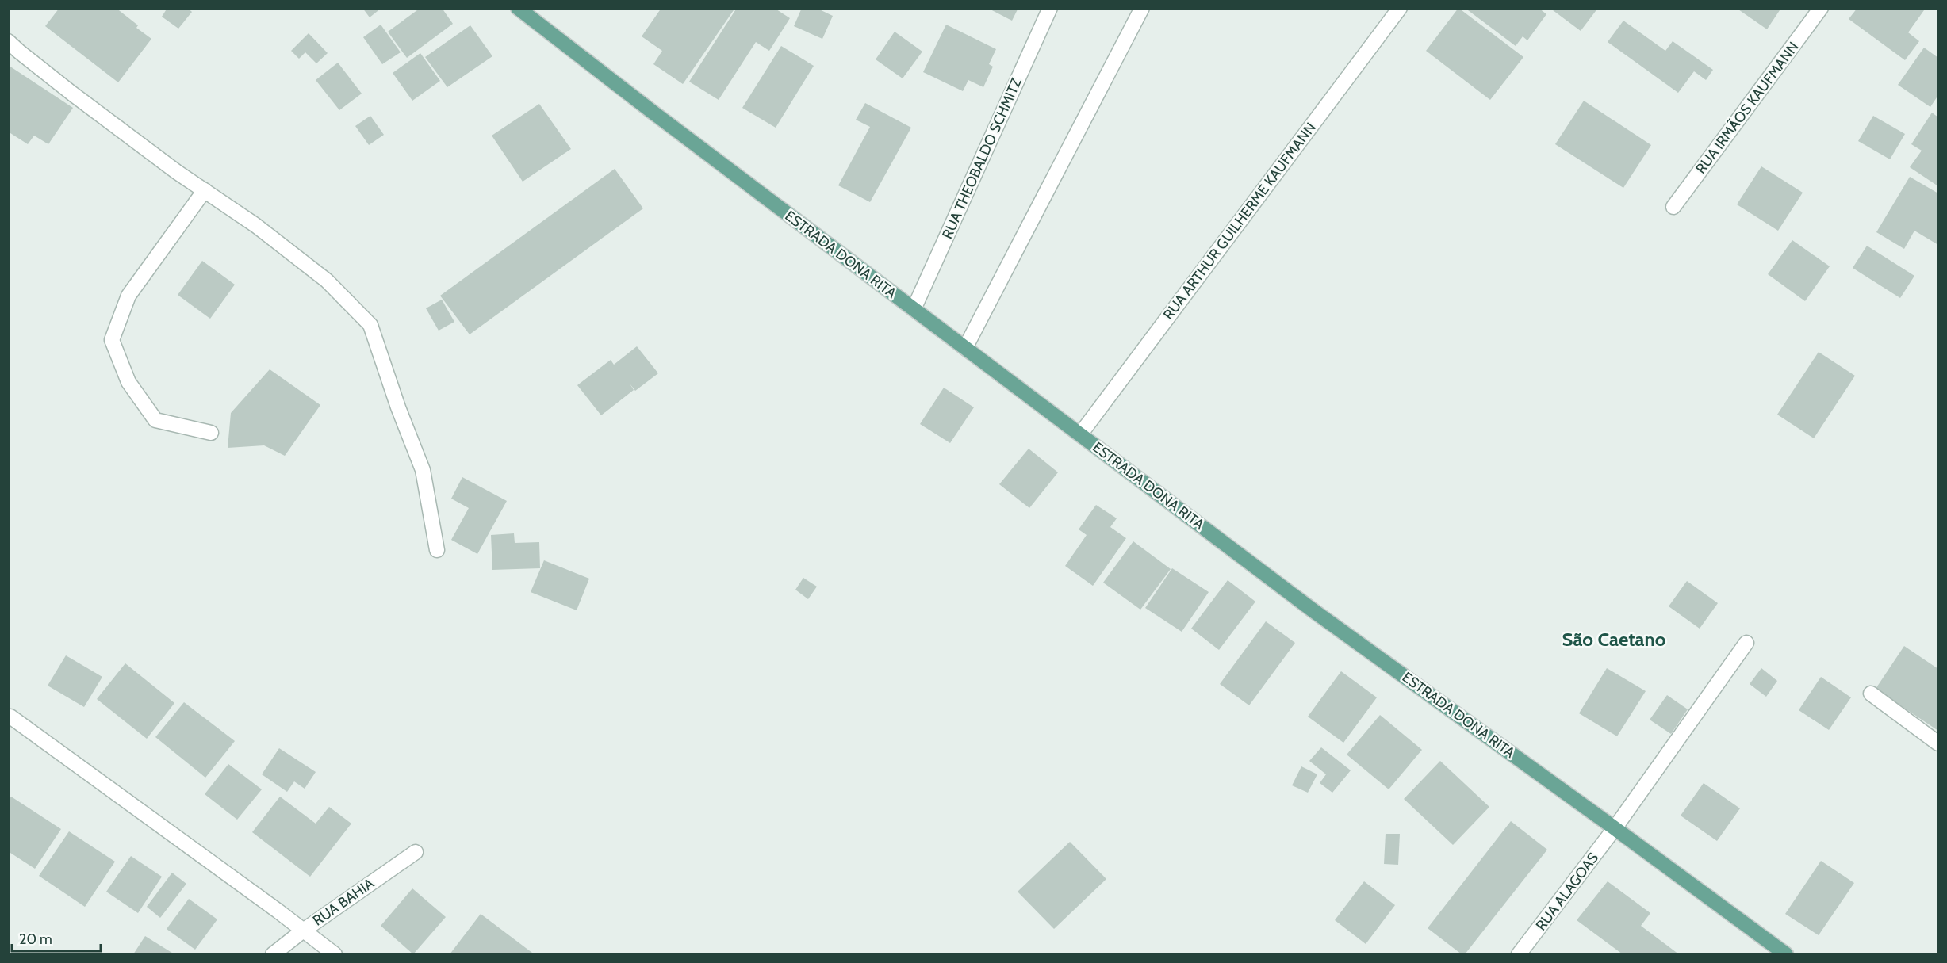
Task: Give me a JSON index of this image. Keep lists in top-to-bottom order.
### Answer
{
  "streets": {
    "main road": ["ESTRADA DONA RITA"],
    "street": [
      "RUA IRMÃOS KAUFMANN",
      "RUA THEOBALDO SCHMITZ",
      "RUA ARTHUR GUILHERME KAUFMANN",
      "RUA ALAGOAS",
      "RUA BAHIA"
    ]
  },
  "crossings": [
    ["RUA THEOBALDO SCHMITZ", "ESTRADA DONA RITA"],
    ["RUA ARTHUR GUILHERME KAUFMANN", "ESTRADA DONA RITA"],
    ["ESTRADA DONA RITA", "RUA ALAGOAS"]
  ],
  "districts": ["São Caetano"],
  "scale_bar": "20 m"
}
